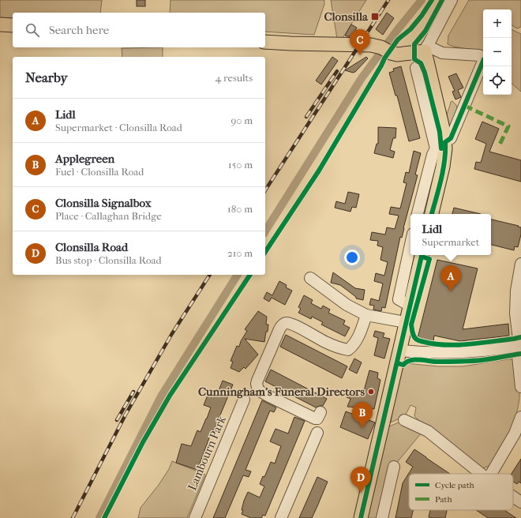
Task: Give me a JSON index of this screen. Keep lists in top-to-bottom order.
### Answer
{
  "streets": {
    "street": ["Lambourn Park"]
  },
  "places": {
    "transit": ["Clonsilla"],
    "other": ["Cunningham's Funeral Directors"]
  },
  "legend": ["Cycle path", "Path"],
  "page": {
    "map_buttons": ["+", "−"],
    "search": "Search here",
    "pins": [
      "C",
      "A",
      "B",
      "D"
    ],
    "heading": ["Nearby", "4 results"],
    "list": [
      {
        "mark": "A",
        "name": "Lidl",
        "note": "Supermarket · Clonsilla Road",
        "value": "90 m"
      },
      {
        "mark": "B",
        "name": "Applegreen",
        "note": "Fuel · Clonsilla Road",
        "value": "150 m"
      },
      {
        "mark": "C",
        "name": "Clonsilla Signalbox",
        "note": "Place · Callaghan Bridge",
        "value": "180 m"
      },
      {
        "mark": "D",
        "name": "Clonsilla Road",
        "note": "Bus stop · Clonsilla Road",
        "value": "210 m"
      }
    ],
    "popup": ["Lidl", "Supermarket"]
  }
}
